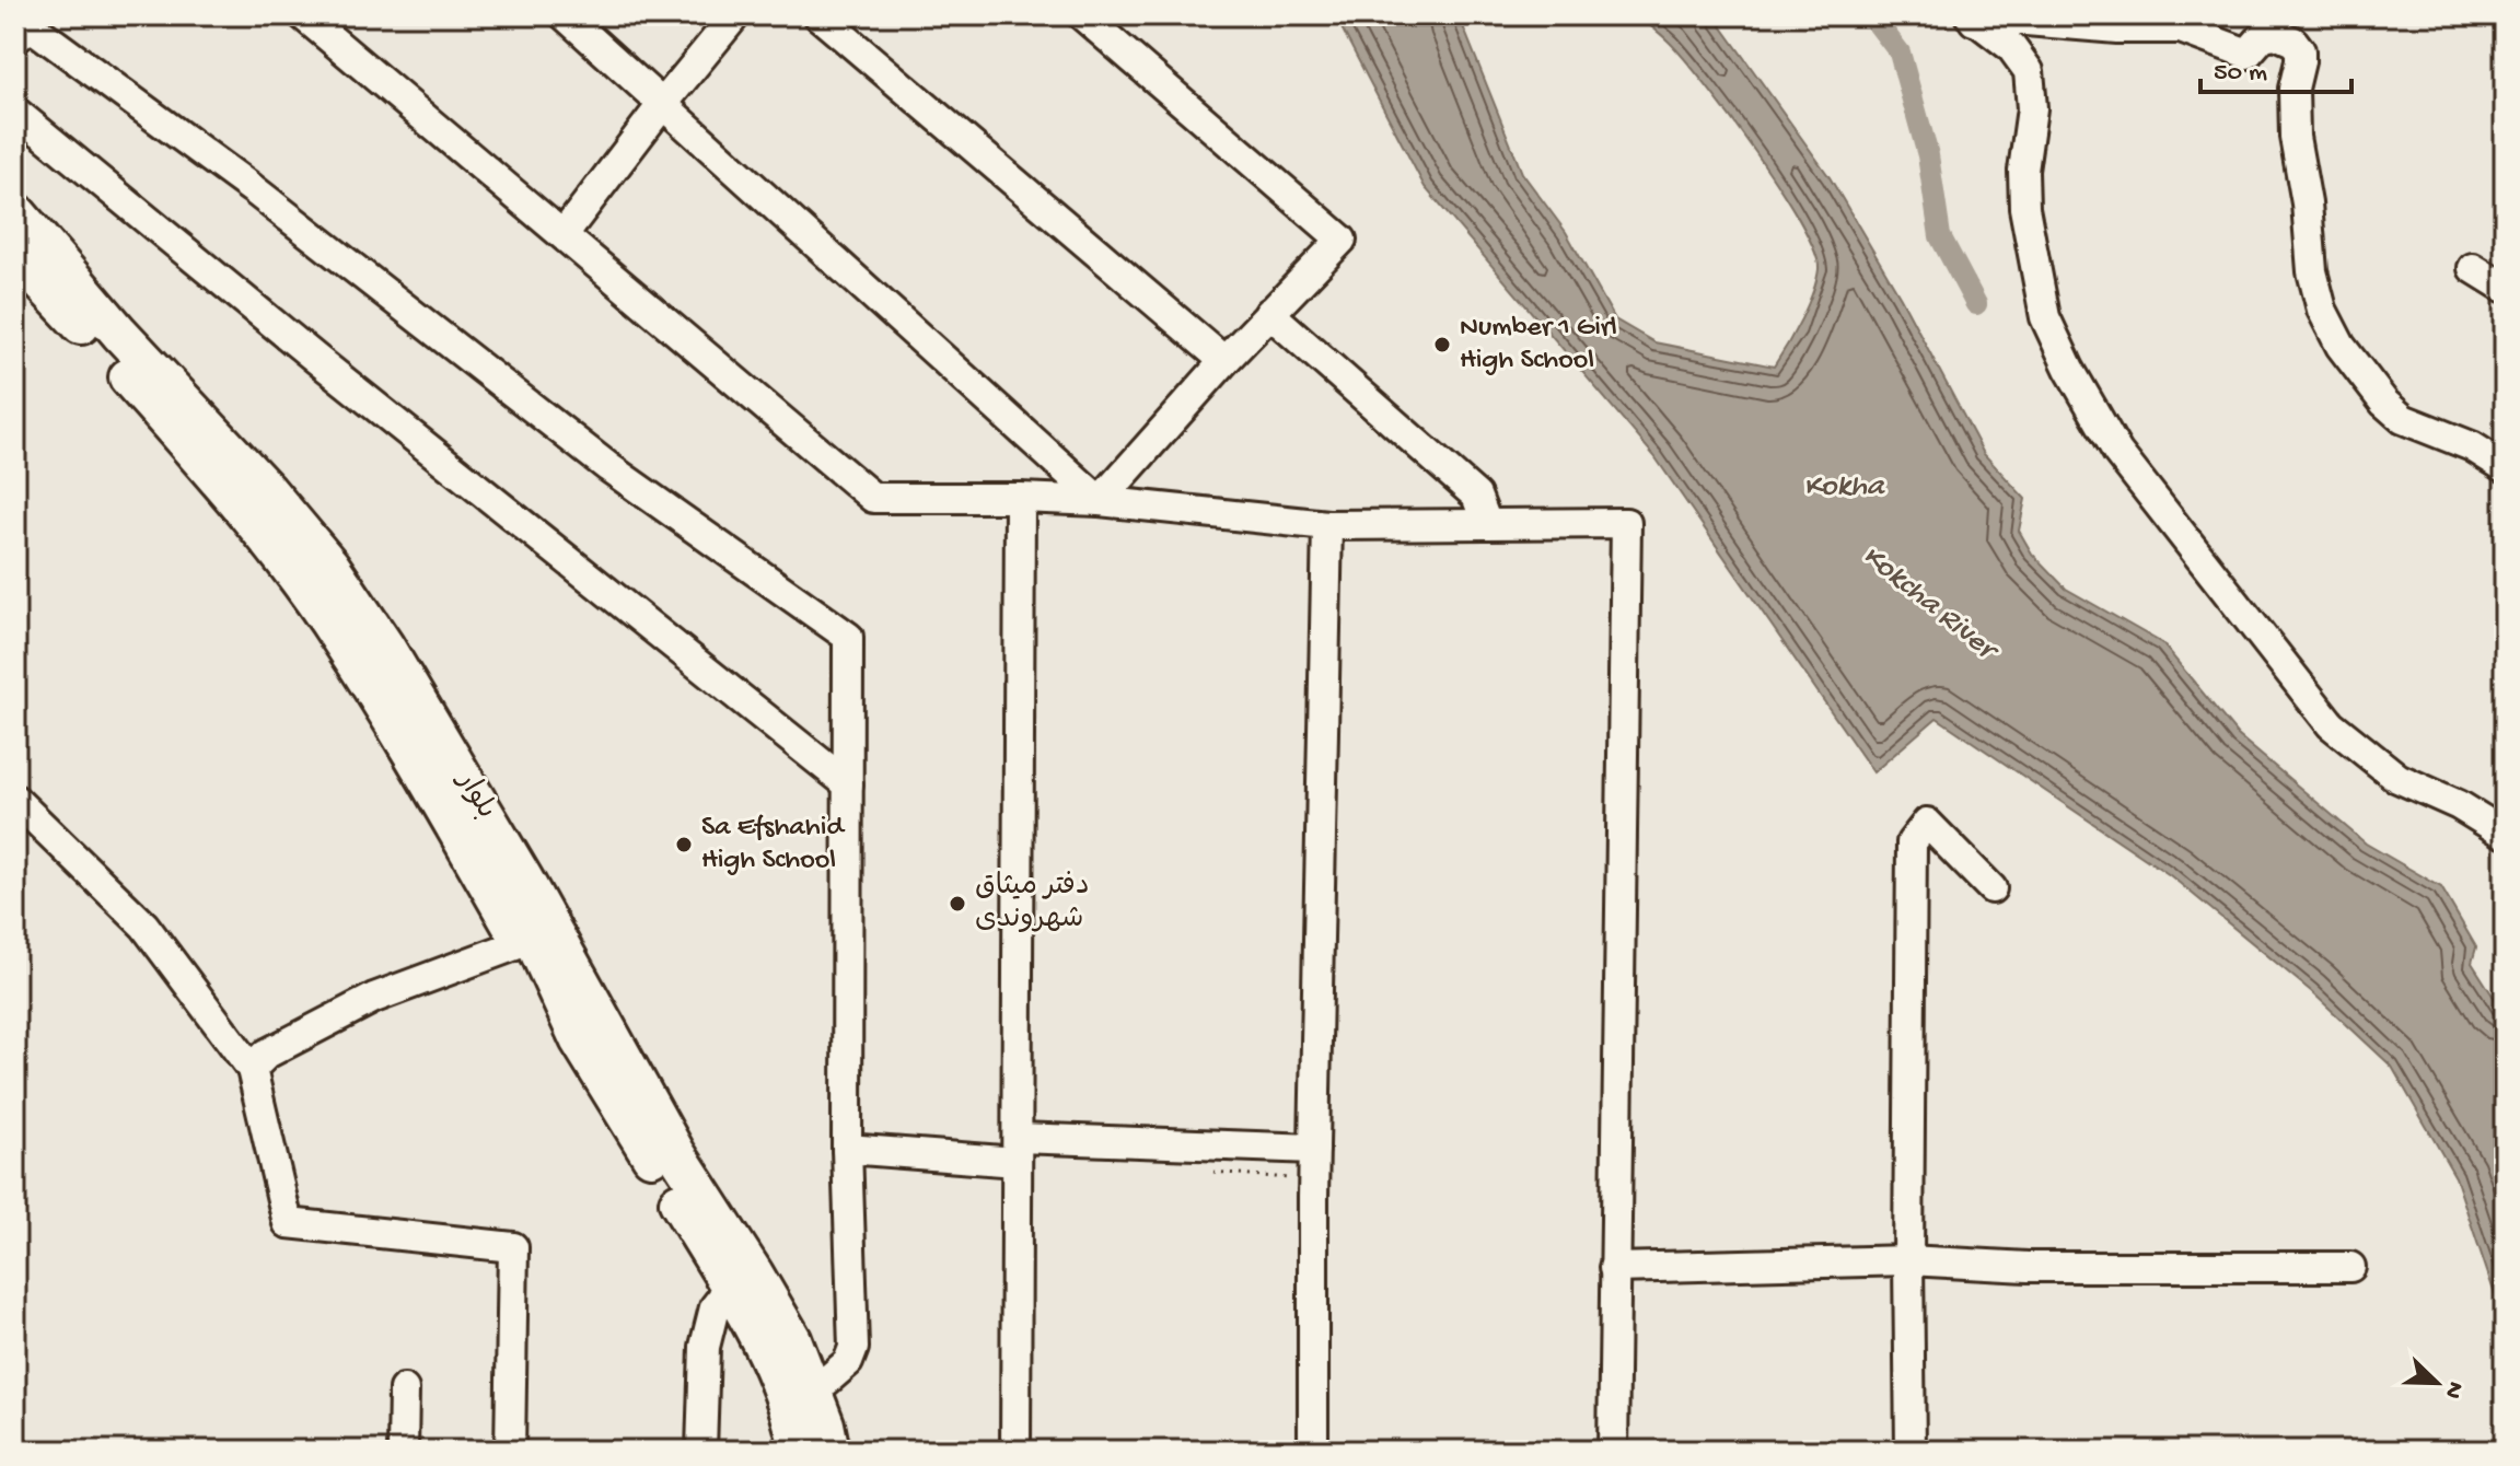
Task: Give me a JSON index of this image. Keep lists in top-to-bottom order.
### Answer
{
  "streets": {
    "main road": ["بلوار"]
  },
  "water": ["Kokha", "Kokcha River"],
  "places": ["Number 1 Girl High School", "Sa Efshahid High School", "دفتر میثاق شهروندی"],
  "scale_bar": "50 m",
  "north": "bottom right"
}
